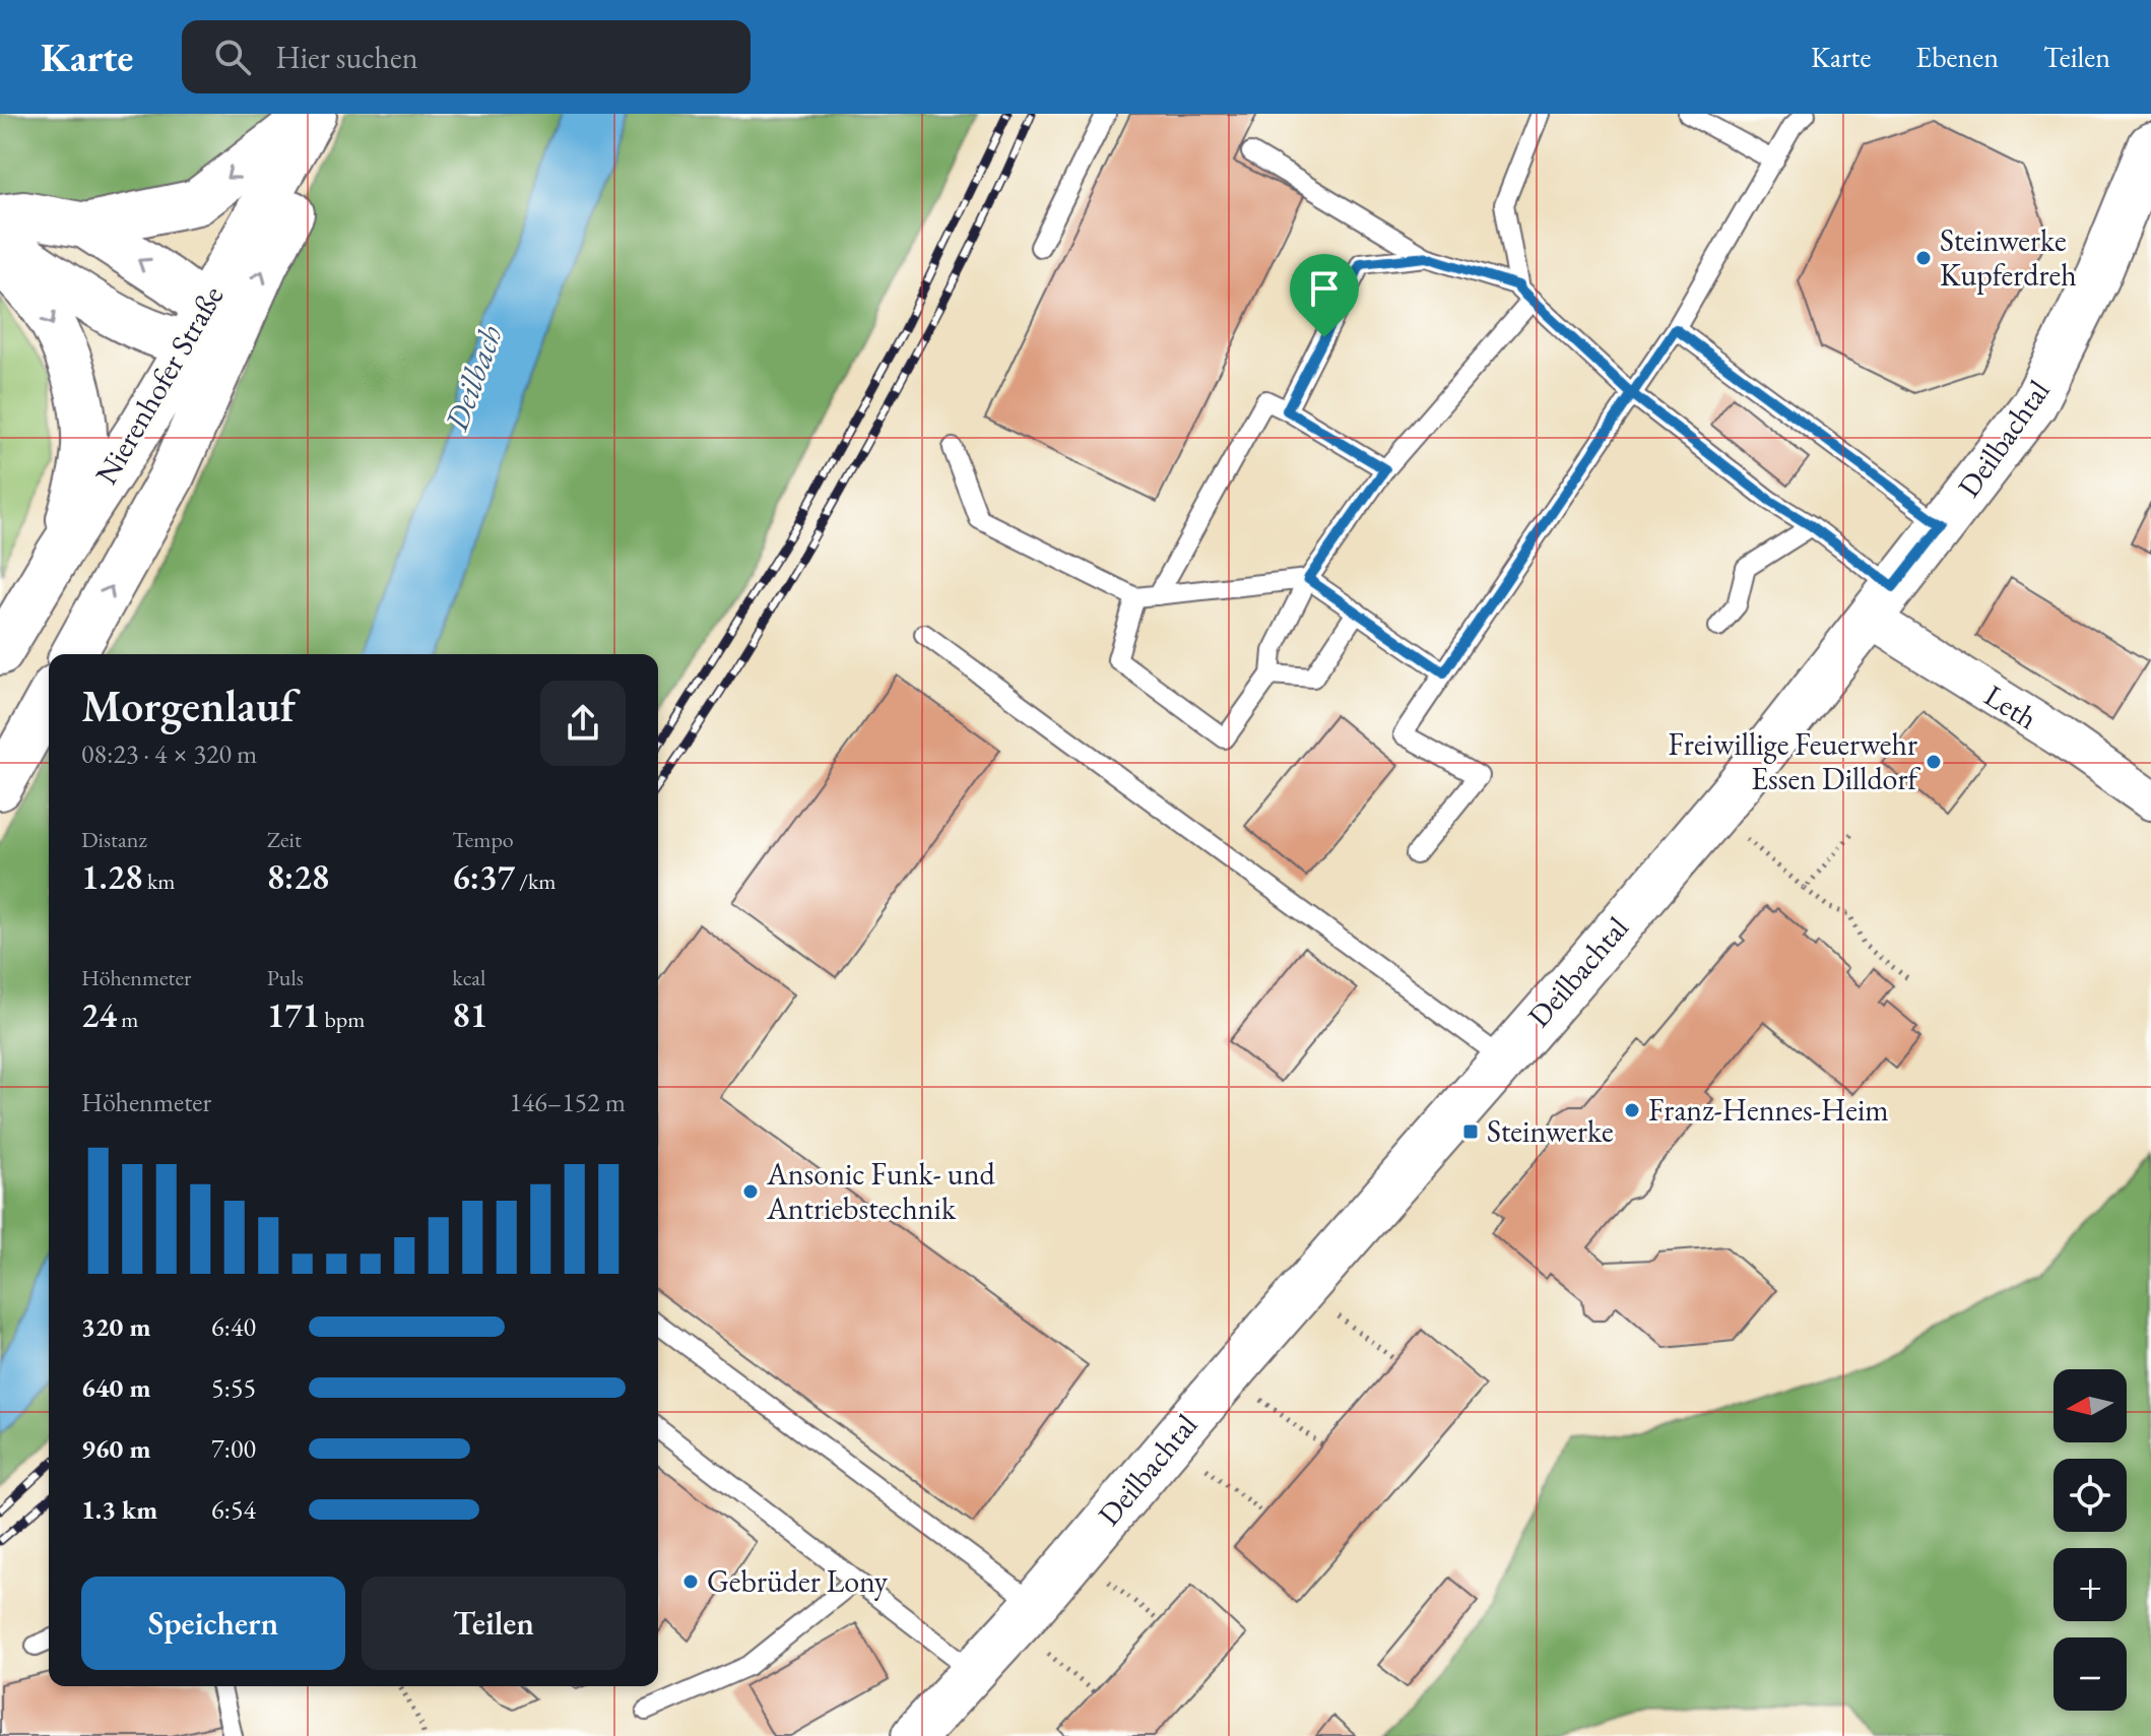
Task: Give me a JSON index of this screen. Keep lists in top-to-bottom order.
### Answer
{
  "streets": {
    "street": ["Nierenhofer Straße", "Deilbachtal", "Leth"]
  },
  "crossings": [
    ["Deilbachtal", "Leth"]
  ],
  "water": ["Deilbach"],
  "places": {
    "other": [
      "Steinwerke Kupferdreh",
      "Freiwillige Feuerwehr Essen Dilldorf",
      "Franz-Hennes-Heim",
      "Ansonic Funk- und Antriebstechnik",
      "Gebrüder Lony"
    ],
    "transit": ["Steinwerke"]
  },
  "north": "left",
  "page": {
    "header": "Karte",
    "search": "Hier suchen",
    "nav": ["Karte", "Ebenen", "Teilen"],
    "heading": ["Morgenlauf", "08:23 · 4 × 320 m"],
    "stats": [
      ["Distanz", "1.28 km"],
      ["Zeit", "8:28"],
      ["Tempo", "6:37 /km"],
      ["Höhenmeter", "24 m"],
      ["Puls", "171 bpm"],
      ["kcal", "81"]
    ],
    "chart": ["Höhenmeter", "146–152 m"],
    "list": [
      {
        "name": "320 m",
        "note": "6:40"
      },
      {
        "name": "640 m",
        "note": "5:55"
      },
      {
        "name": "960 m",
        "note": "7:00"
      },
      {
        "name": "1.3 km",
        "note": "6:54"
      }
    ],
    "map_buttons": ["+", "−"],
    "buttons": ["Speichern", "Teilen"]
  }
}
